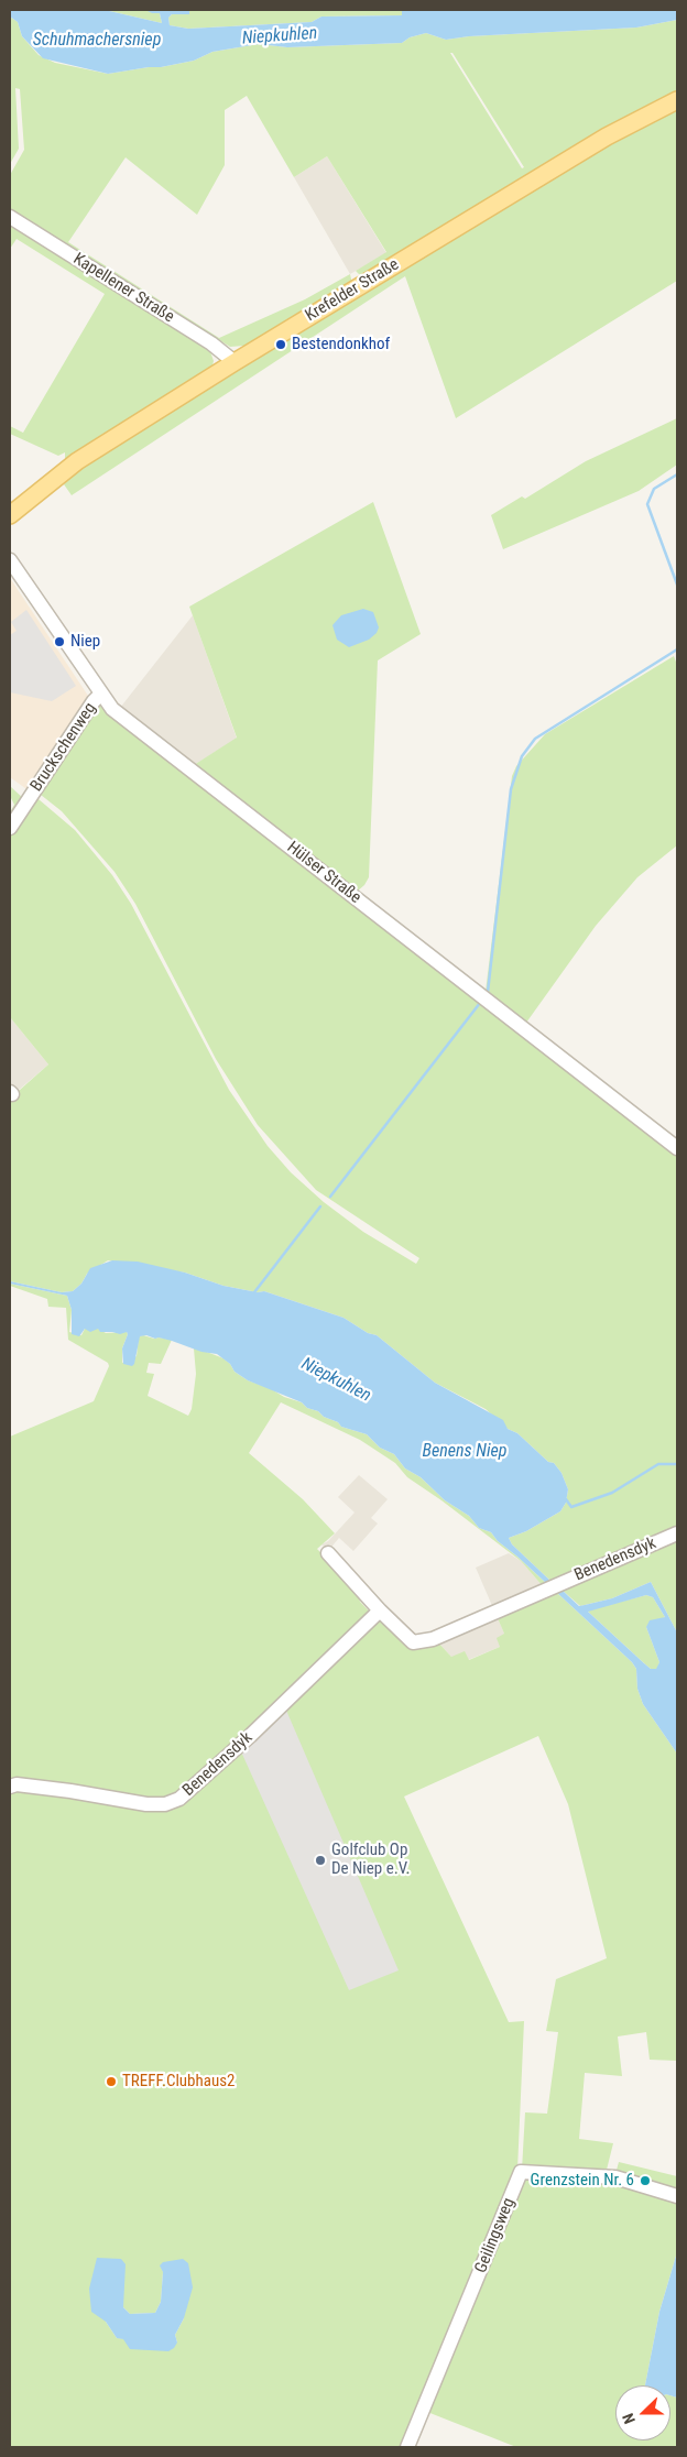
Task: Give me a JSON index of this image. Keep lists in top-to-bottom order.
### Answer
{
  "streets": {
    "main road": ["Krefelder Straße"],
    "street": [
      "Kapellener Straße",
      "Bruckschenweg",
      "Hülser Straße",
      "Benedensdyk",
      "Geilingsweg"
    ]
  },
  "crossings": [
    ["Kapellener Straße", "Krefelder Straße"],
    ["Bruckschenweg", "Hülser Straße"]
  ],
  "water": ["Niepkuhlen", "Schuhmachersniep", "Benens Niep"],
  "places": [
    "Bestendonkhof",
    "Niep",
    "Golfclub Op De Niep e.V.",
    "TREFF.Clubhaus2",
    "Grenzstein Nr. 6"
  ],
  "north": "left"
}
